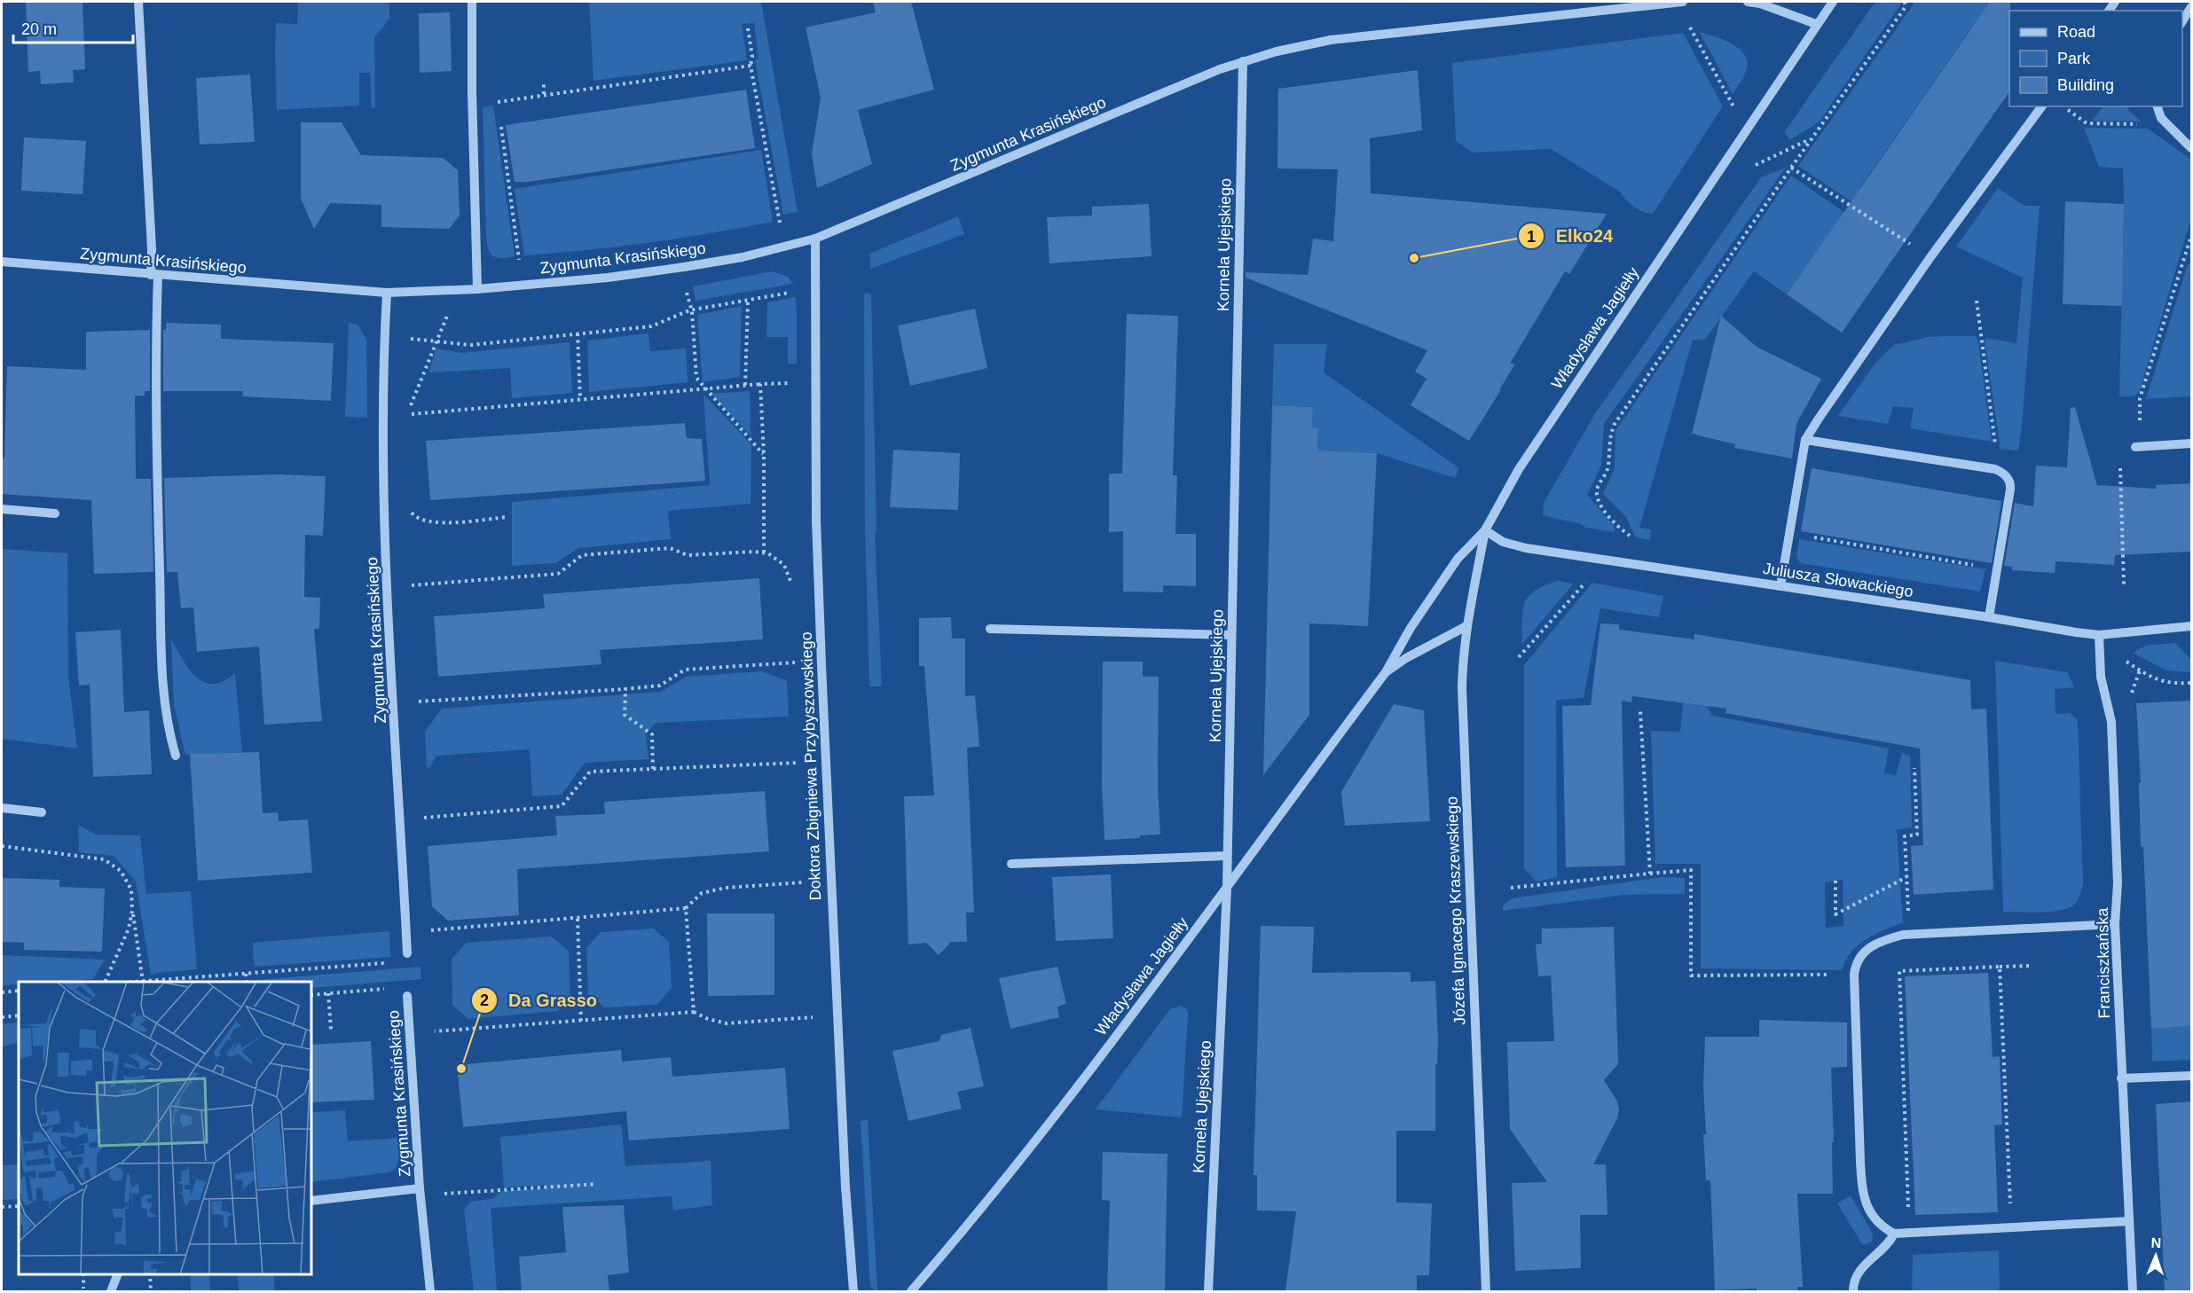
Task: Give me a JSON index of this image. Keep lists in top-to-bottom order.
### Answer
{
  "streets": {
    "street": [
      "Zygmunta Krasińskiego",
      "Kornela Ujejskiego",
      "Władysława Jagiełły",
      "Juliusza Słowackiego",
      "Doktora Zbigniewa Przybyszowskiego",
      "Józefa Ignacego Kraszewskiego",
      "Franciszkańska"
    ]
  },
  "crossings": [
    ["Zygmunta Krasińskiego", "Kornela Ujejskiego"],
    ["Zygmunta Krasińskiego", "Doktora Zbigniewa Przybyszowskiego"],
    ["Kornela Ujejskiego", "Władysława Jagiełły"],
    ["Władysława Jagiełły", "Juliusza Słowackiego"],
    ["Władysława Jagiełły", "Józefa Ignacego Kraszewskiego"],
    ["Juliusza Słowackiego", "Józefa Ignacego Kraszewskiego"],
    ["Juliusza Słowackiego", "Franciszkańska"]
  ],
  "places": ["Elko24", "Da Grasso"],
  "legend": ["Road", "Park", "Building"],
  "scale_bar": "20 m",
  "north": "top"
}
